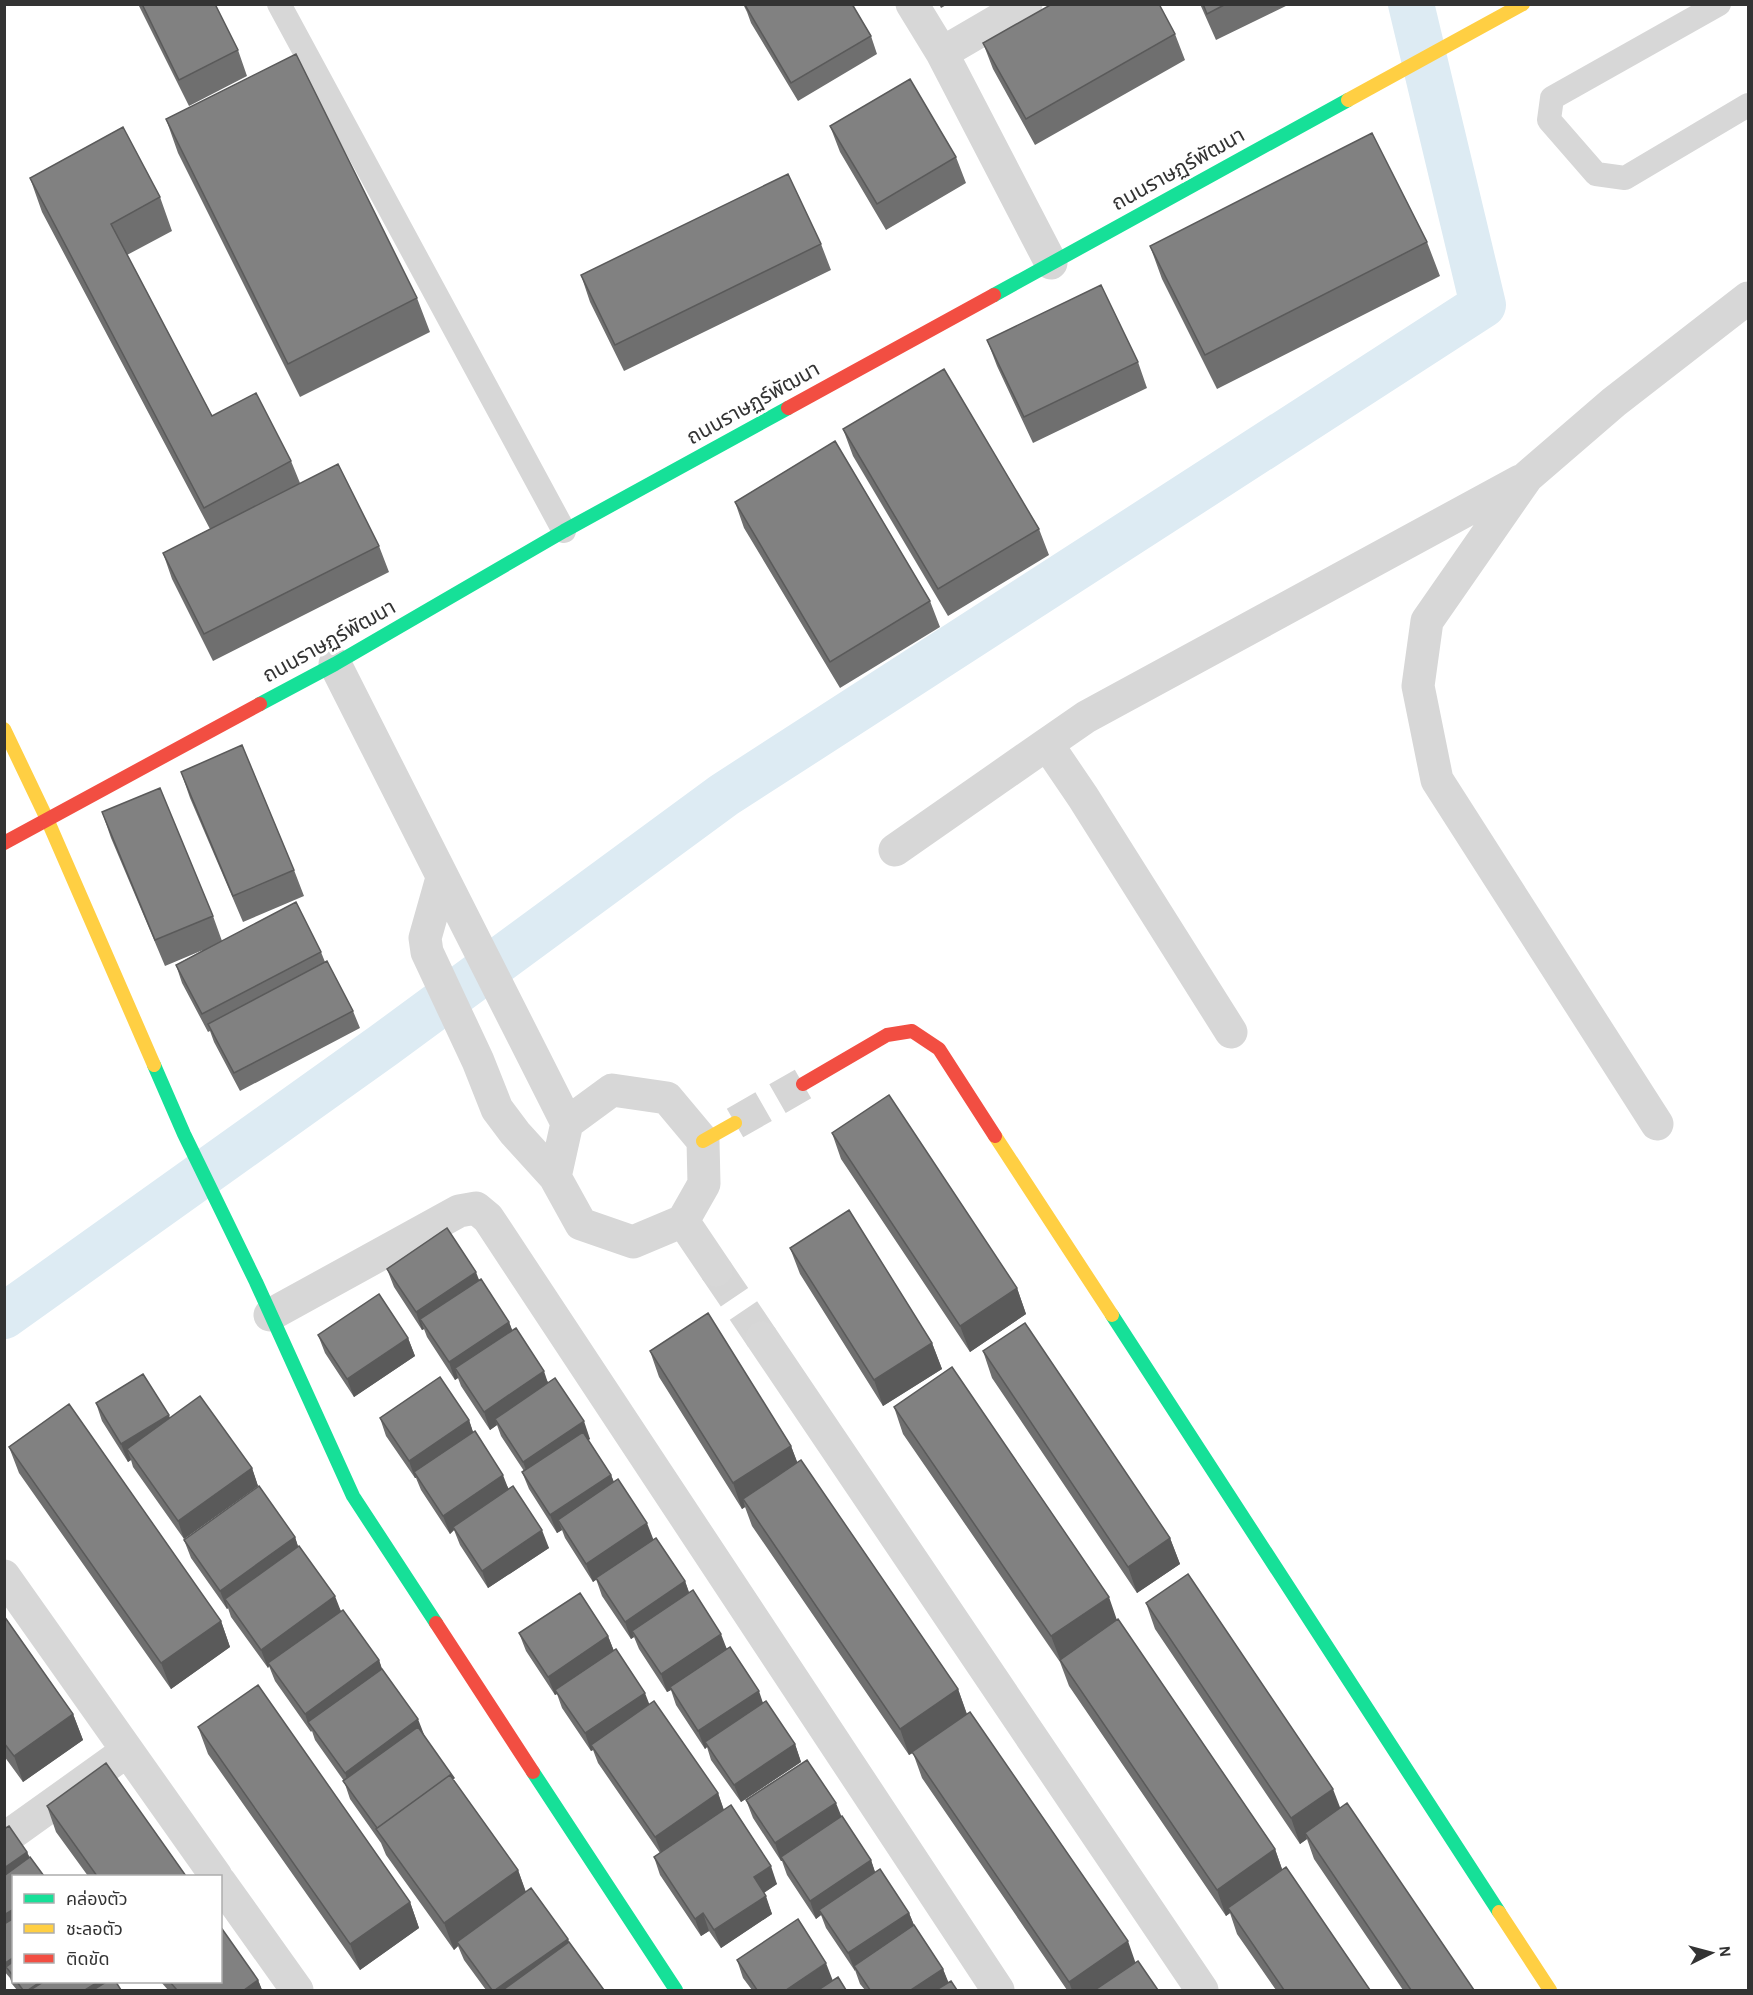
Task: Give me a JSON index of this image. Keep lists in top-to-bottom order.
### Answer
{
  "streets": {
    "street": ["ถนนราษฏร์พัฒนา"]
  },
  "legend": ["คล่องตัว", "ชะลอตัว", "ติดขัด"],
  "north": "right"
}
